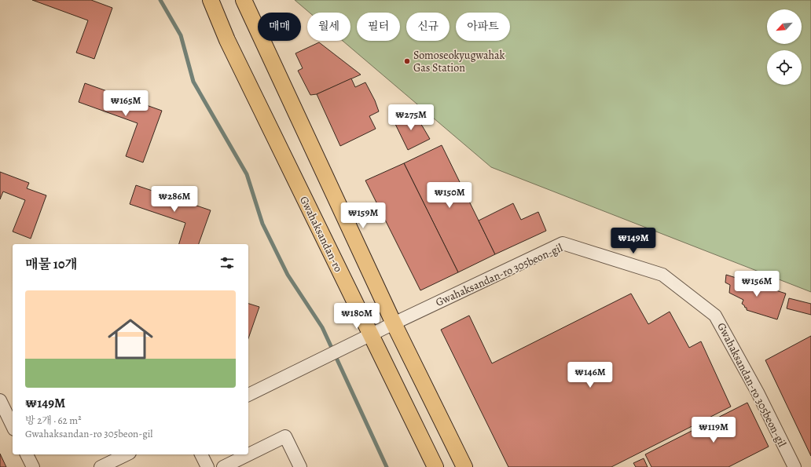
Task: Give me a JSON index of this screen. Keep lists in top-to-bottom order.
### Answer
{
  "streets": {
    "main road": ["Gwahaksandan-ro"],
    "street": ["Gwahaksandan-ro 305beon-gil"]
  },
  "crossings": [
    ["Gwahaksandan-ro", "Gwahaksandan-ro 305beon-gil"]
  ],
  "places": ["Somoseokyugwahak Gas Station"],
  "north": "bottom left",
  "page": {
    "chip": [
      "매매",
      "월세",
      "필터",
      "신규",
      "아파트"
    ],
    "price": [
      "₩165M",
      "₩275M",
      "₩150M",
      "₩286M",
      "₩159M",
      "₩149M",
      "₩156M",
      "₩180M",
      "₩146M",
      "₩119M"
    ],
    "heading": "매물 10개",
    "list": [
      {
        "name": "₩149M",
        "note": "방 2개 · 62 m² · Gwahaksandan-ro 305beon-gil"
      }
    ]
  }
}
